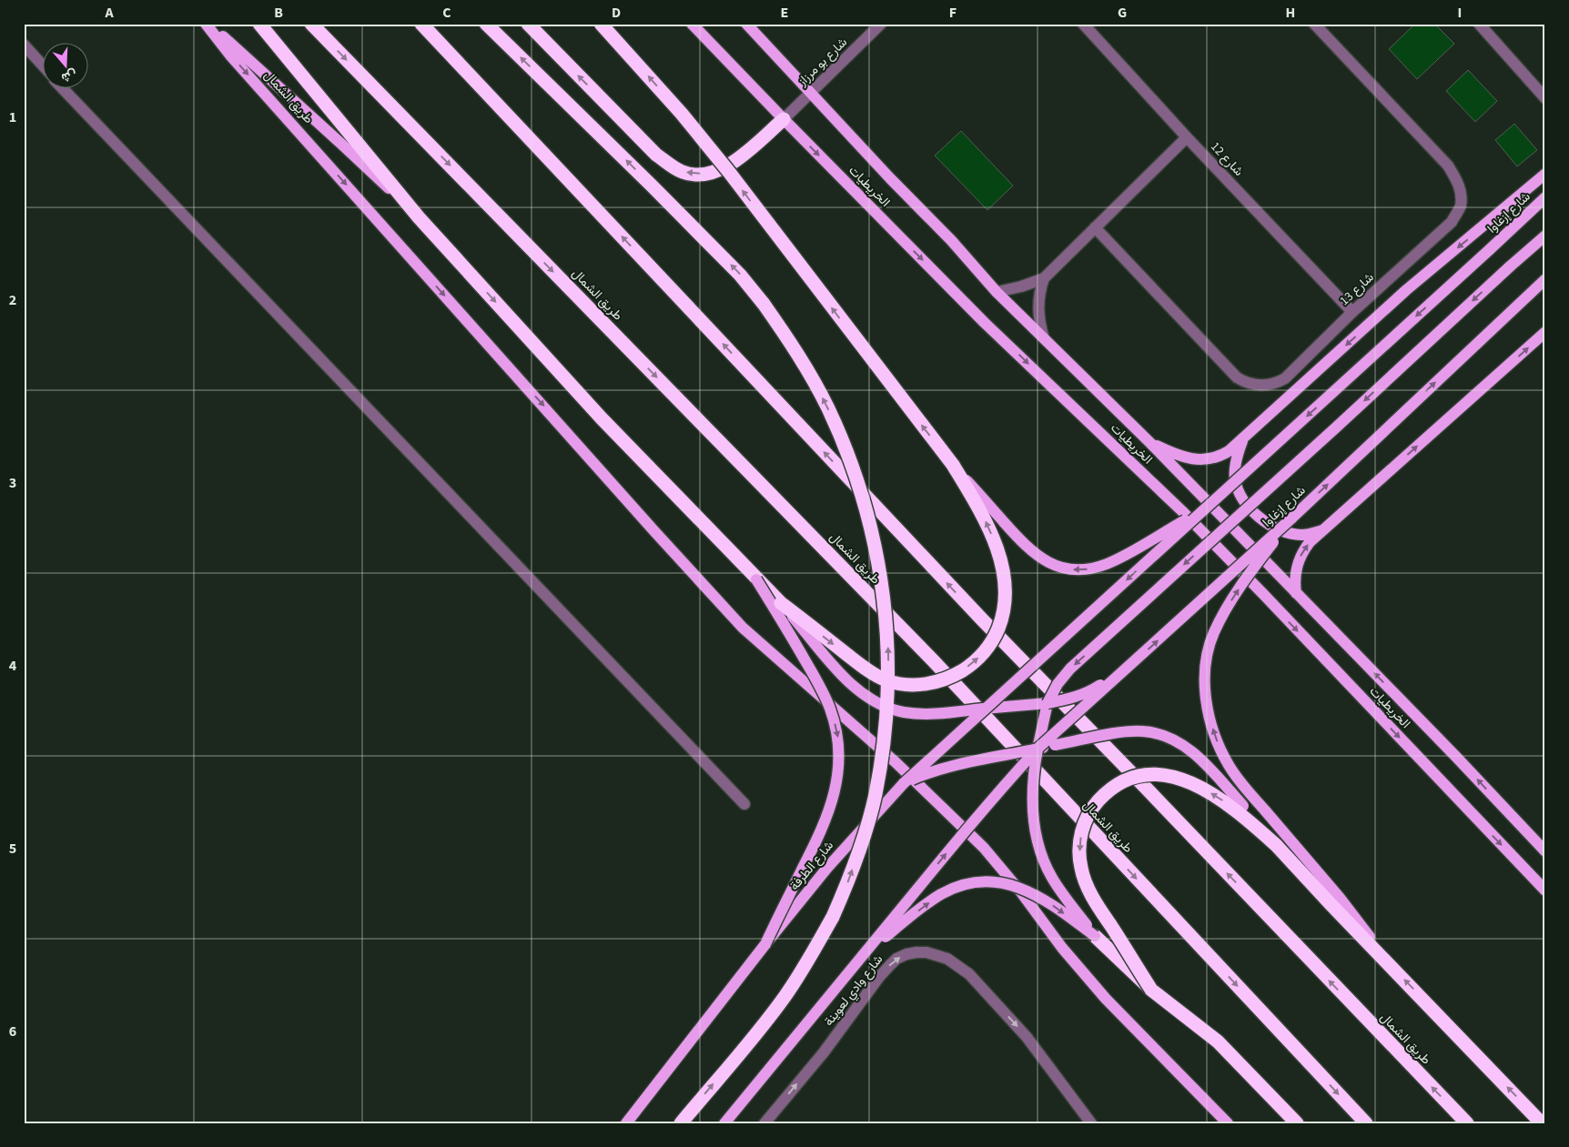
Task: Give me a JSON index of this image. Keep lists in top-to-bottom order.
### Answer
{
  "streets": {
    "highway": ["طريق الشمال"],
    "main road": ["الخريطيات", "شارع إزغاوا", "شارع الطرفة"],
    "street": [
      "شارع بو مرزاز",
      "شارع 12",
      "شارع 13",
      "شارع وادي لعوينة"
    ]
  },
  "crossings": [
    ["شارع بو مرزاز", "الخريطيات"],
    ["شارع 12", "شارع 13"],
    ["شارع إزغاوا", "شارع الطرفة"]
  ],
  "north": "bottom",
  "grid": {
    "columns": [
      "A",
      "B",
      "C",
      "D",
      "E",
      "F",
      "G",
      "H",
      "I"
    ],
    "rows": [
      "1",
      "2",
      "3",
      "4",
      "5",
      "6"
    ]
  }
}
